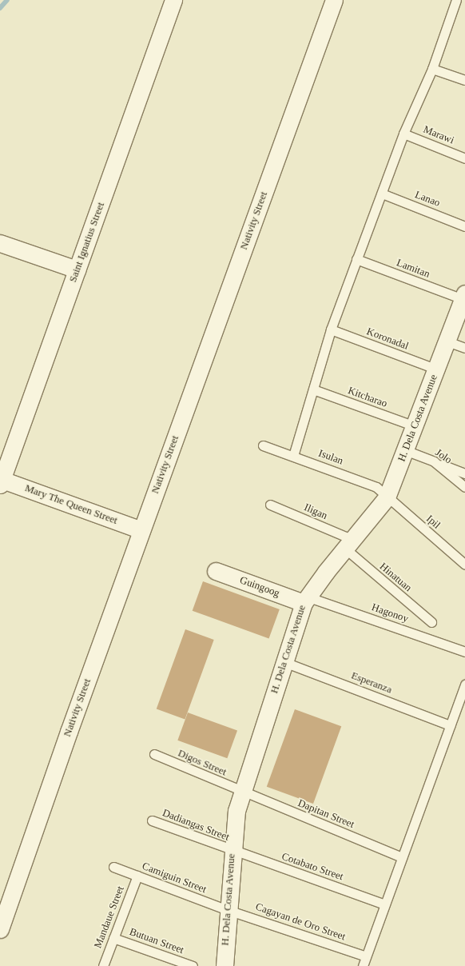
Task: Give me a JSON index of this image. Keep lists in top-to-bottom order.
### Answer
{
  "streets": {
    "street": [
      "Nativity Street",
      "Saint Ignatius Street",
      "H. Dela Costa Avenue",
      "Mary The Queen Street",
      "Guingoog"
    ],
    "lane": [
      "Marawi",
      "Lanao",
      "Lamitan",
      "Koronadal",
      "Kitcharao",
      "Jolo",
      "Isulan",
      "Iligan",
      "Ipil",
      "Hinatuan",
      "Hagonoy",
      "Esperanza",
      "Digos Street",
      "Dapitan Street",
      "Dadiangas Street",
      "Cotabato Street",
      "Camiguin Street",
      "Mandaue Street",
      "Cagayan de Oro Street",
      "Butuan Street"
    ]
  },
  "crossings": [
    ["Nativity Street", "Mary The Queen Street"],
    ["Saint Ignatius Street", "Mary The Queen Street"],
    ["Lamitan", "H. Dela Costa Avenue"],
    ["Koronadal", "H. Dela Costa Avenue"],
    ["Kitcharao", "H. Dela Costa Avenue"],
    ["H. Dela Costa Avenue", "Jolo"],
    ["H. Dela Costa Avenue", "Isulan"],
    ["H. Dela Costa Avenue", "Iligan"],
    ["H. Dela Costa Avenue", "Ipil"],
    ["H. Dela Costa Avenue", "Hinatuan"],
    ["H. Dela Costa Avenue", "Guingoog"],
    ["H. Dela Costa Avenue", "Hagonoy"],
    ["H. Dela Costa Avenue", "Esperanza"],
    ["H. Dela Costa Avenue", "Digos Street"],
    ["H. Dela Costa Avenue", "Dapitan Street"],
    ["H. Dela Costa Avenue", "Dadiangas Street"],
    ["H. Dela Costa Avenue", "Cotabato Street"],
    ["H. Dela Costa Avenue", "Camiguin Street"],
    ["H. Dela Costa Avenue", "Cagayan de Oro Street"],
    ["Isulan", "Ipil"],
    ["Iligan", "Hinatuan"],
    ["Guingoog", "Hagonoy"],
    ["Digos Street", "Dapitan Street"],
    ["Dadiangas Street", "Cotabato Street"],
    ["Camiguin Street", "Mandaue Street"],
    ["Camiguin Street", "Cagayan de Oro Street"],
    ["Mandaue Street", "Butuan Street"]
  ]
}
